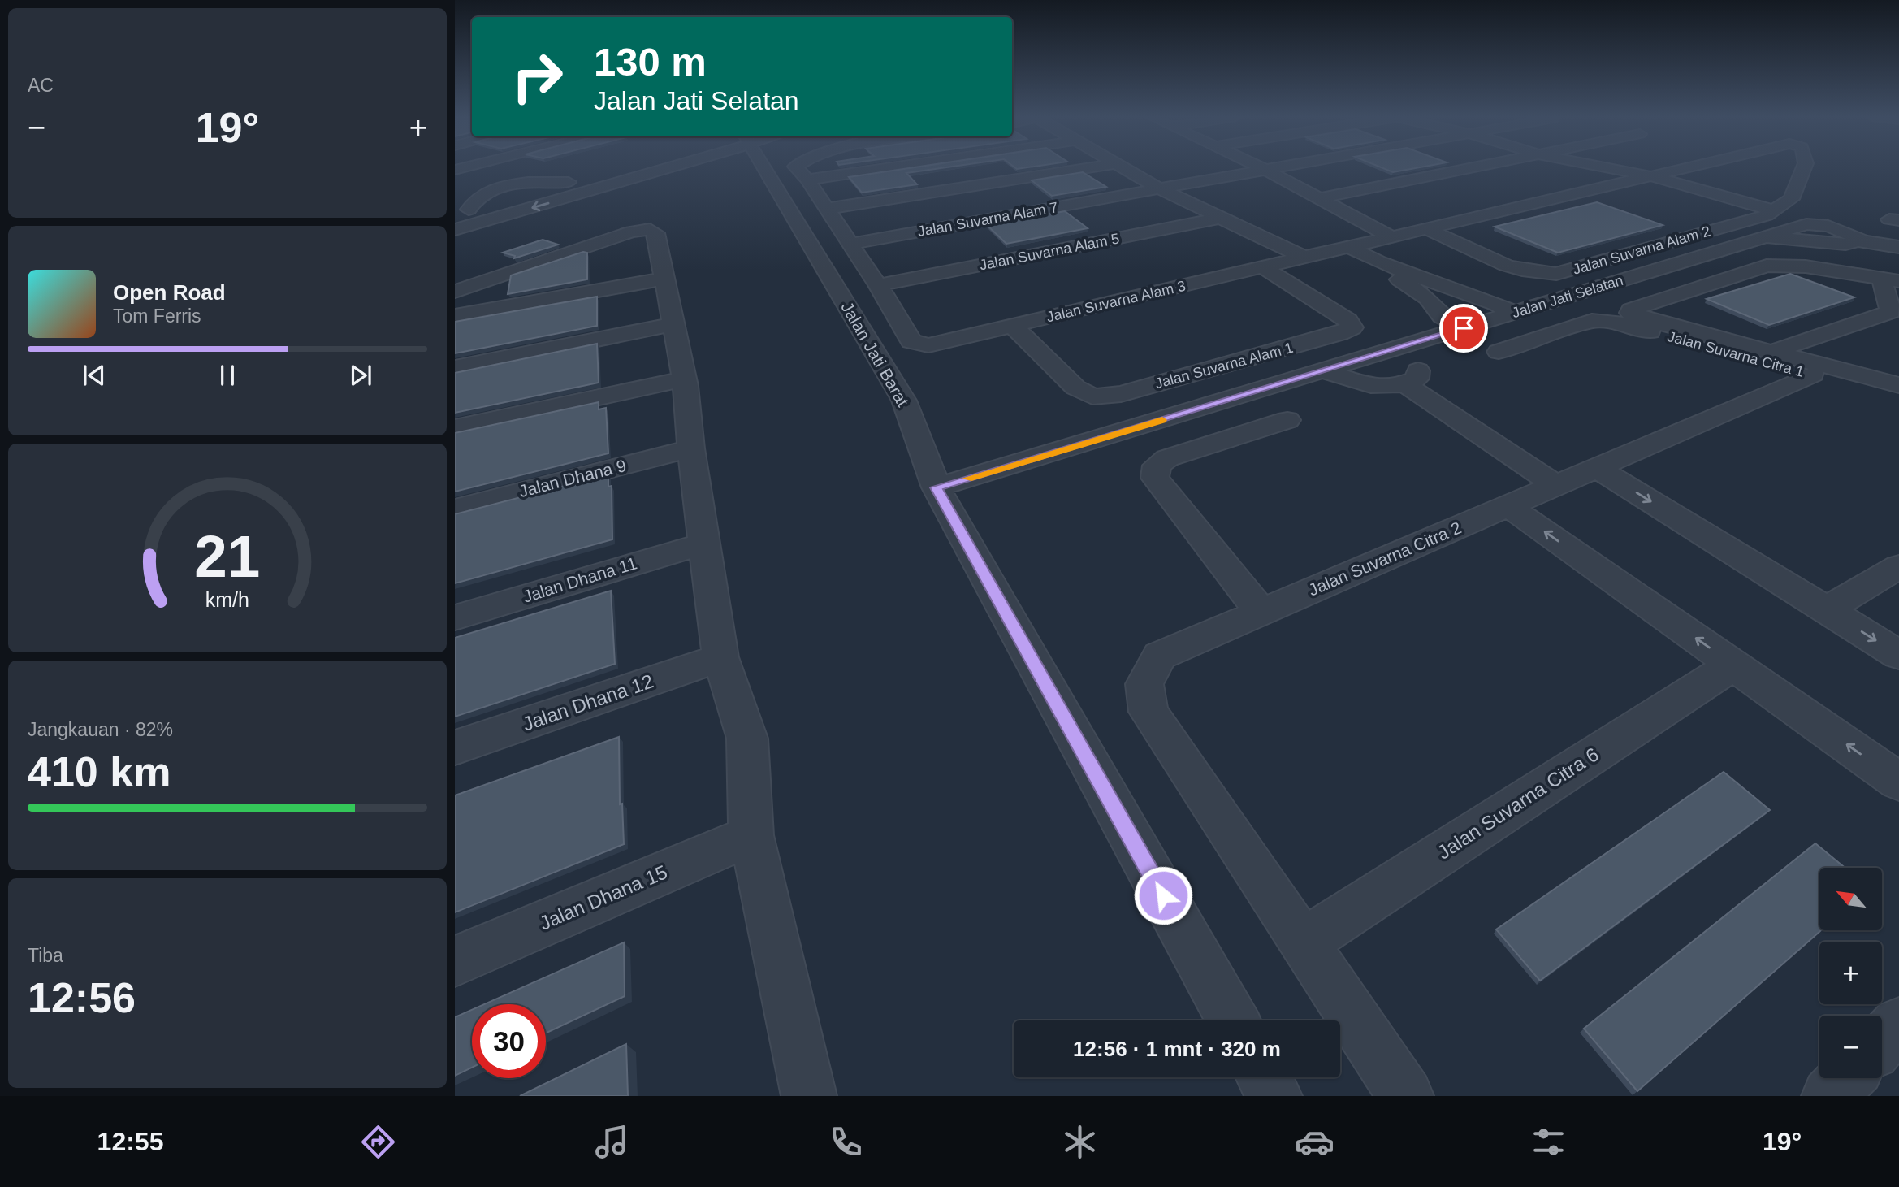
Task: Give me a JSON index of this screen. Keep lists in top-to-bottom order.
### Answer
{
  "streets": {
    "street": [
      "Jalan Suvarna Alam 7",
      "Jalan Suvarna Alam 2",
      "Jalan Suvarna Alam 5",
      "Jalan Jati Selatan",
      "Jalan Suvarna Alam 3",
      "Jalan Jati Barat",
      "Jalan Suvarna Citra 1",
      "Jalan Suvarna Alam 1",
      "Jalan Dhana 9",
      "Jalan Suvarna Citra 2",
      "Jalan Dhana 11",
      "Jalan Dhana 12",
      "Jalan Suvarna Citra 6",
      "Jalan Dhana 15"
    ]
  },
  "crossings": [
    ["Jalan Suvarna Alam 2", "Jalan Suvarna Alam 3"],
    ["Jalan Suvarna Alam 5", "Jalan Suvarna Alam 3"],
    ["Jalan Jati Selatan", "Jalan Jati Barat"],
    ["Jalan Suvarna Alam 3", "Jalan Suvarna Alam 1"],
    ["Jalan Suvarna Citra 1", "Jalan Suvarna Citra 2"],
    ["Jalan Suvarna Citra 2", "Jalan Suvarna Citra 6"]
  ],
  "north": "top left",
  "page": {
    "tile": [
      "AC",
      ["Jangkauan · 82%", "410 km"],
      ["Tiba", "12:56"]
    ],
    "turn": ["130 m", "Jalan Jati Selatan"],
    "heat": ["−", "19°", "+"],
    "song": ["Open Road", "Tom Ferris"],
    "map_buttons": ["+", "−"],
    "limit": "30",
    "trip": "12:56 · 1 mnt · 320 m",
    "tabs": ["12:55", "19°"],
    "gauge": ["21", "km/h"]
  }
}
